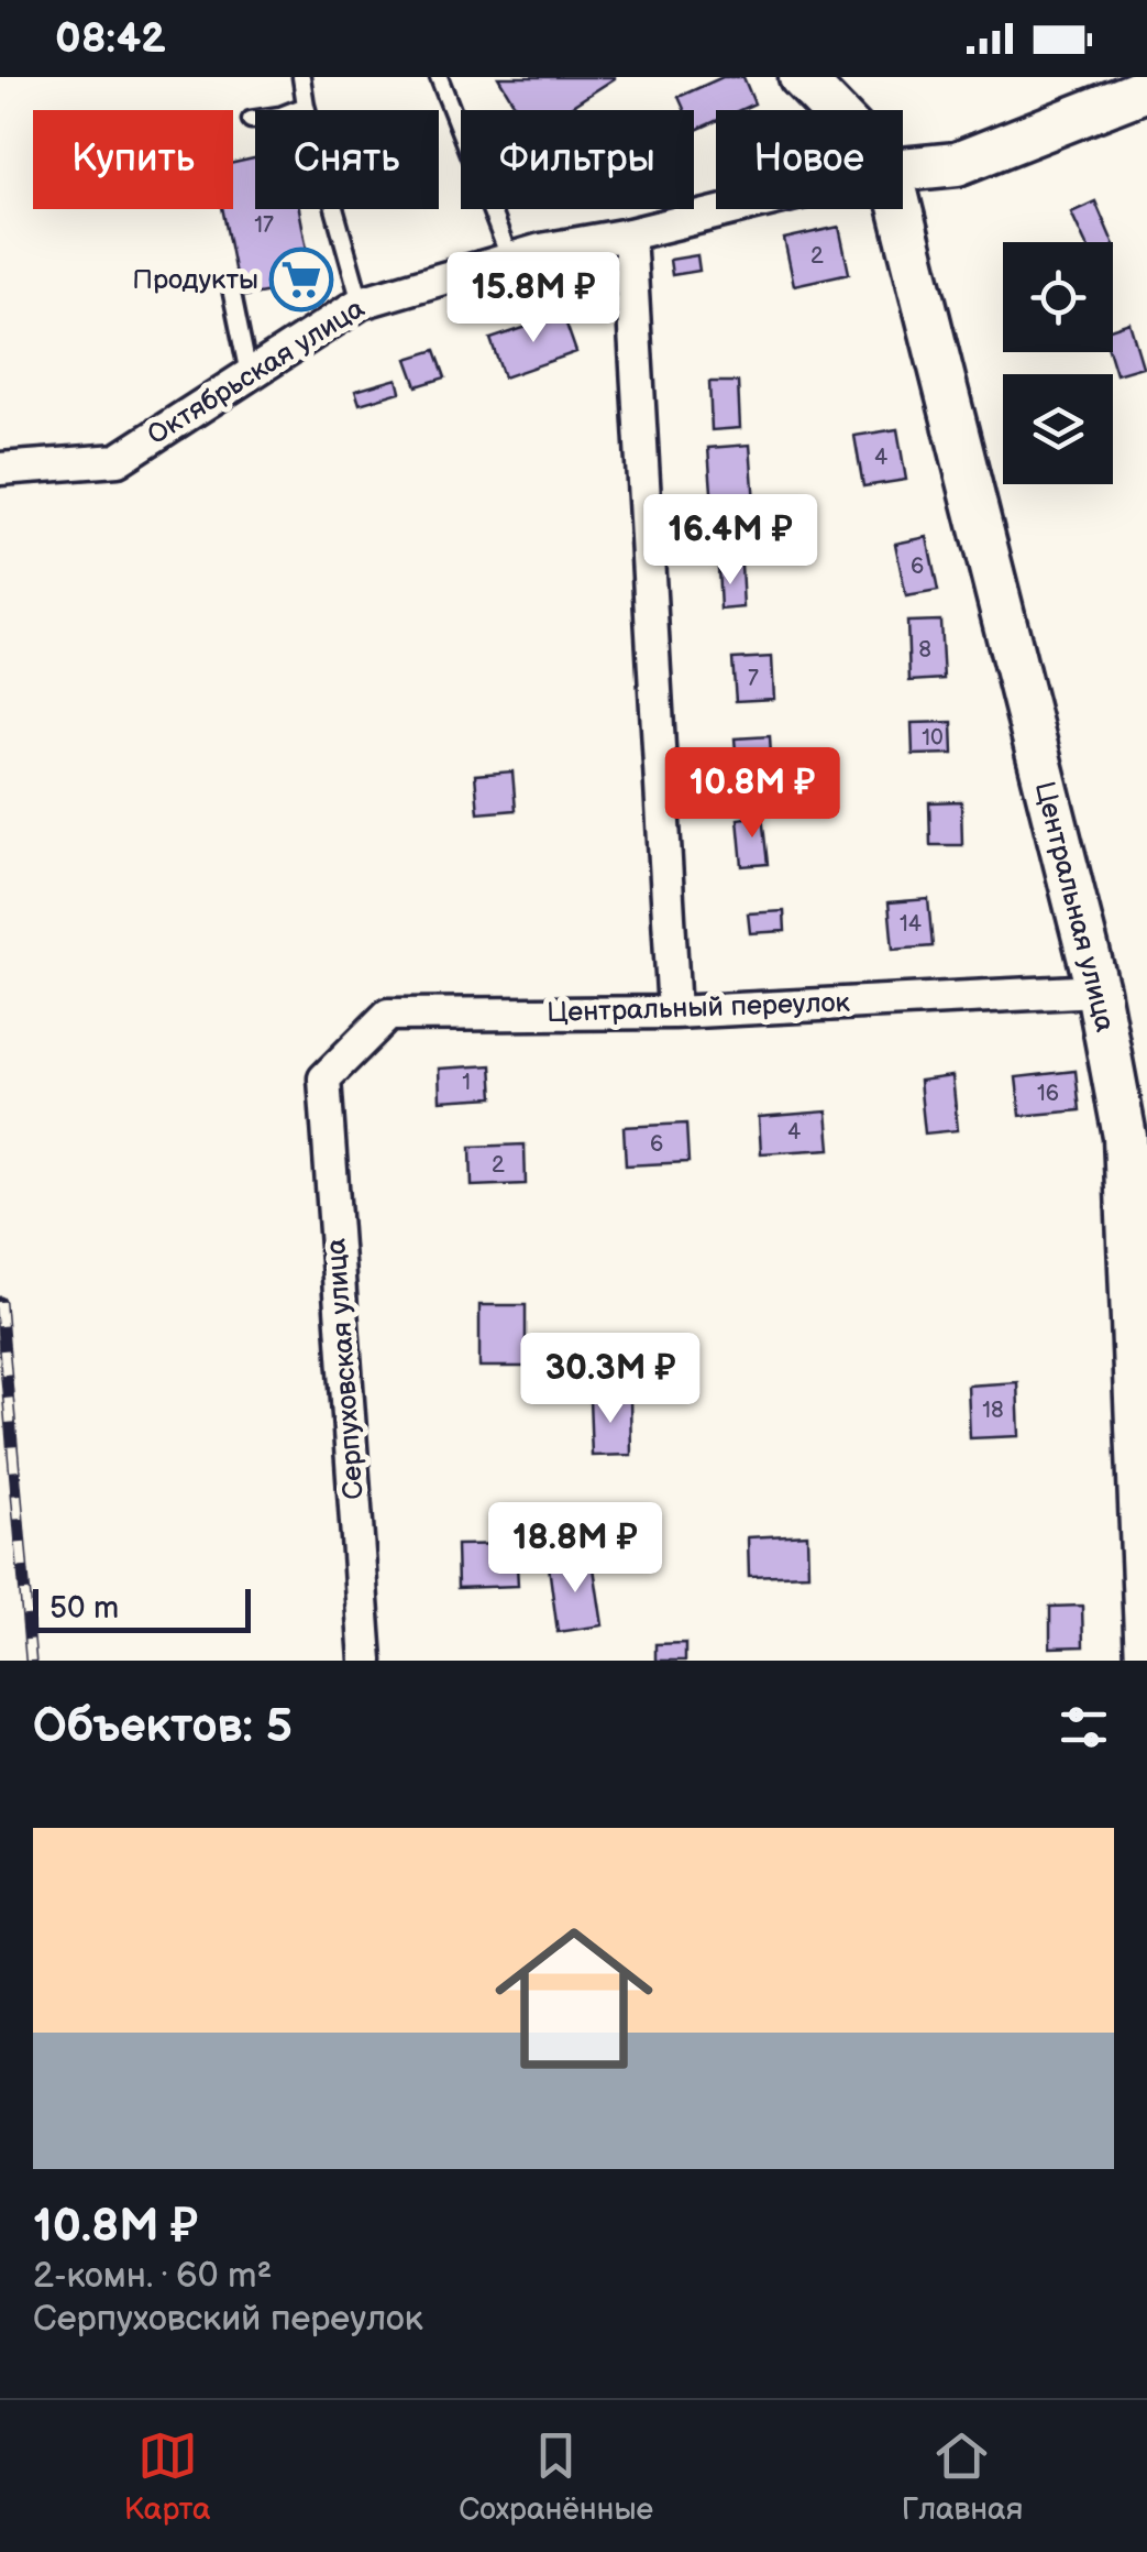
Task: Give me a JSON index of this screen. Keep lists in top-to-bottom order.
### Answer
{
  "streets": {
    "street": [
      "Октябрьская улица",
      "Центральная улица",
      "Центральный переулок",
      "Серпуховская улица"
    ]
  },
  "crossings": [
    ["Центральная улица", "Центральный переулок"],
    ["Центральный переулок", "Серпуховская улица"]
  ],
  "places": {
    "supermarket": ["Продукты"]
  },
  "house_numbers": [
    "17",
    "2",
    "4",
    "6",
    "8",
    "7",
    "10",
    "14",
    "1",
    "16",
    "4",
    "6",
    "2",
    "18"
  ],
  "scale_bar": "50 m",
  "page": {
    "status": "08:42",
    "chip": [
      "Купить",
      "Снять",
      "Фильтры",
      "Новое"
    ],
    "price": [
      "15.8M ₽",
      "16.4M ₽",
      "10.8M ₽",
      "30.3M ₽",
      "18.8M ₽"
    ],
    "scale": "50 m",
    "heading": "Объектов: 5",
    "list": [
      {
        "name": "10.8M ₽",
        "note": "2-комн. · 60 m² · Серпуховский переулок"
      }
    ],
    "tabs": ["Карта", "Сохранённые", "Главная"]
  }
}
